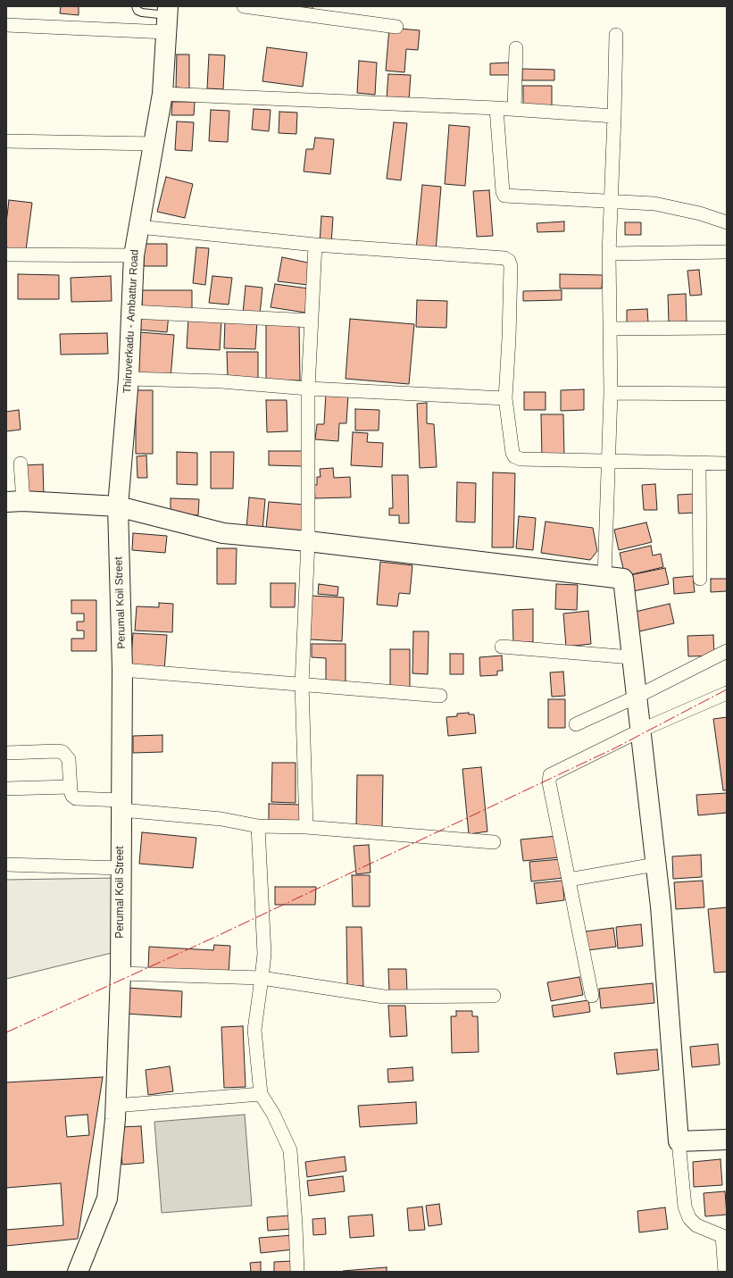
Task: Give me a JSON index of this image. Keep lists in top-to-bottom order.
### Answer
{
  "streets": {
    "street": ["Thiruverkadu - Ambattur Road", "Perumal Koil Street"]
  },
  "crossings": [
    ["Thiruverkadu - Ambattur Road", "Perumal Koil Street"]
  ]
}
